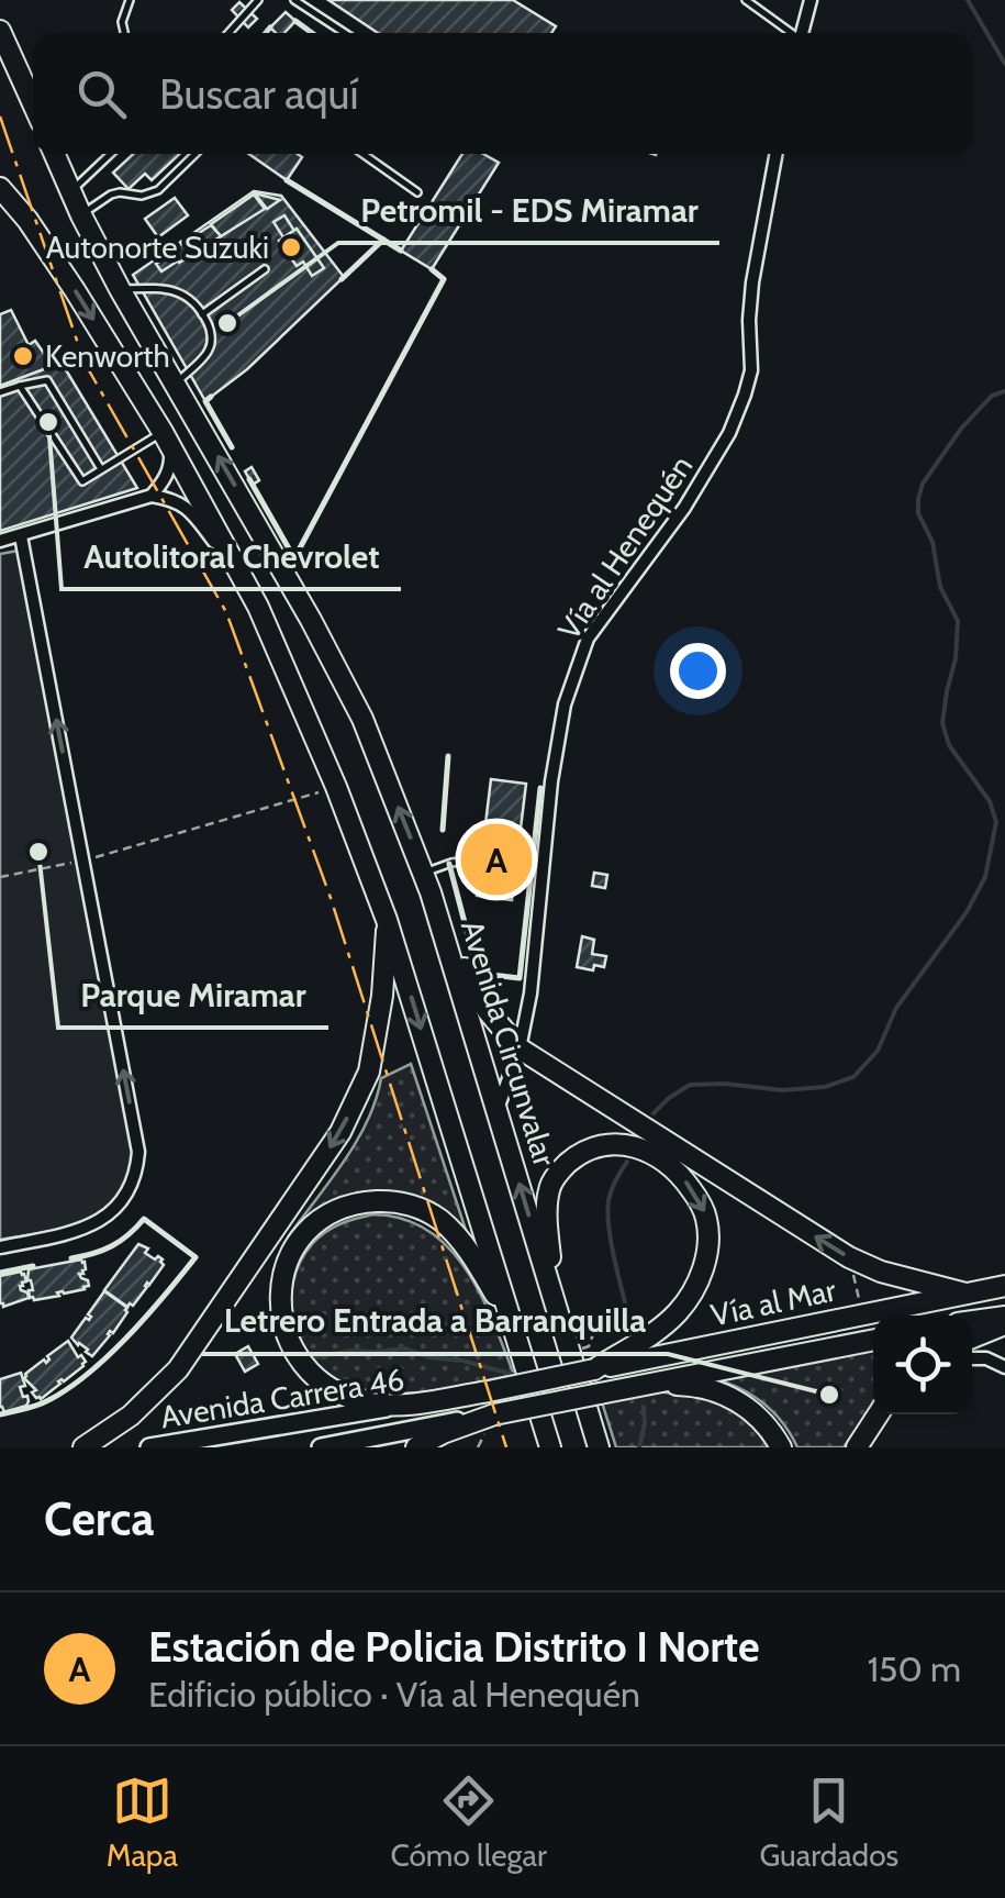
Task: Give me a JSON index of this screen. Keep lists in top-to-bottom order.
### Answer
{
  "streets": {
    "highway": ["Avenida Circunvalar", "Vía al Mar"],
    "main road": ["Avenida Carrera 46"],
    "street": ["Vía al Henequén"]
  },
  "crossings": [
    ["Vía al Henequén", "Avenida Circunvalar"],
    ["Vía al Mar", "Avenida Carrera 46"]
  ],
  "places": [
    "Autonorte Suzuki",
    "Petromil - EDS Miramar",
    "Kenworth",
    "Autolitoral Chevrolet",
    "Parque Miramar",
    "Letrero Entrada a Barranquilla"
  ],
  "page": {
    "search": "Buscar aquí",
    "pins": "A",
    "heading": "Cerca",
    "list": [
      {
        "mark": "A",
        "name": "Estación de Policia Distrito I Norte",
        "note": "Edificio público · Vía al Henequén",
        "value": "150 m"
      }
    ],
    "nav": ["Mapa", "Cómo llegar", "Guardados"]
  }
}
